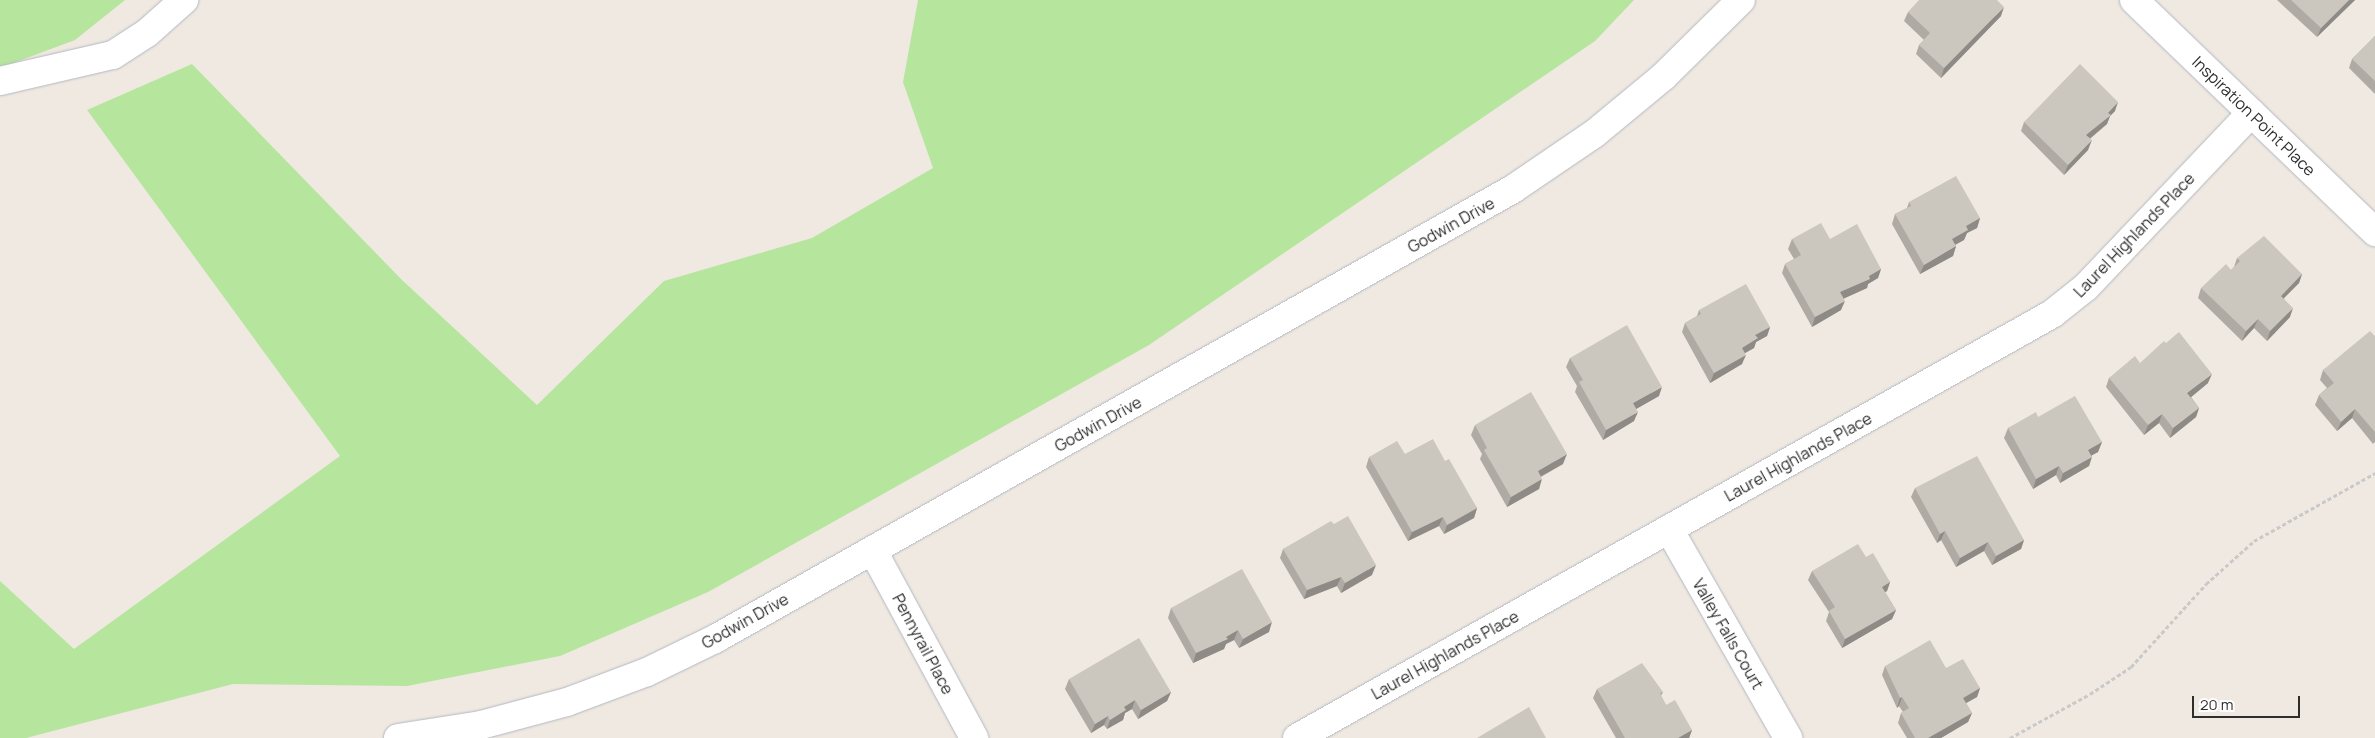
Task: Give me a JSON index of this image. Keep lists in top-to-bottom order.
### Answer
{
  "streets": {
    "street": [
      "Inspiration Point Place",
      "Godwin Drive",
      "Laurel Highlands Place",
      "Valley Falls Court",
      "Pennyrail Place"
    ]
  },
  "crossings": [
    ["Inspiration Point Place", "Laurel Highlands Place"],
    ["Godwin Drive", "Pennyrail Place"],
    ["Laurel Highlands Place", "Valley Falls Court"]
  ],
  "scale_bar": "20 m"
}
